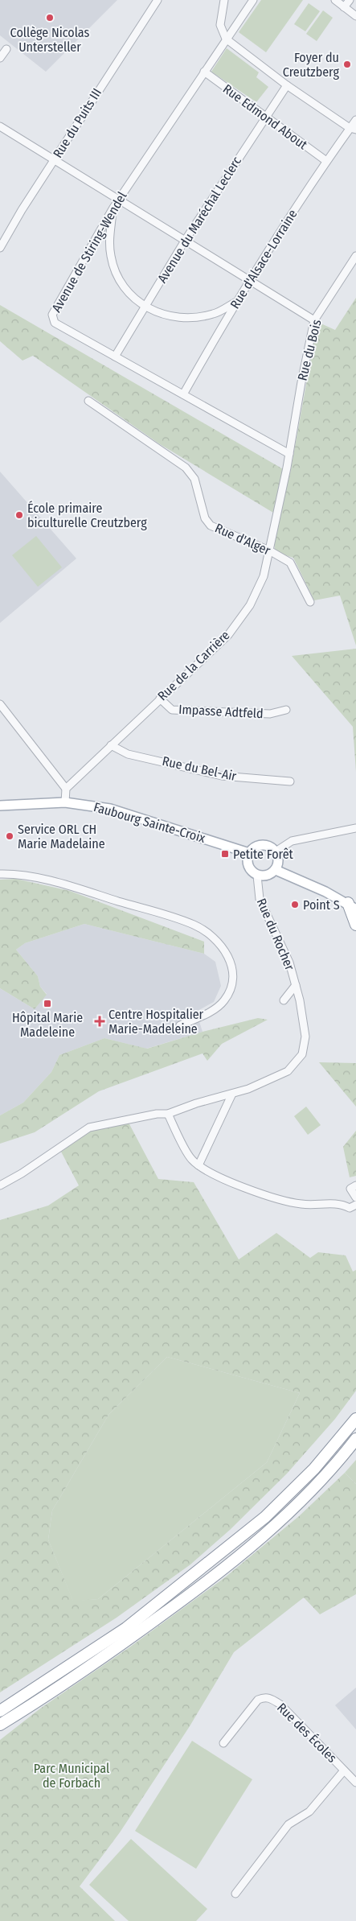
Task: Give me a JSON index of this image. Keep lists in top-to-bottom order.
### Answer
{
  "streets": {
    "main road": ["Faubourg Sainte-Croix"],
    "street": [
      "Rue Edmond About",
      "Rue du Puits III",
      "Avenue du Maréchal Leclerc",
      "Avenue de Stiring-Wendel",
      "Rue d'Alsace-Lorraine",
      "Rue du Bois",
      "Rue d'Alger",
      "Rue de la Carrière",
      "Impasse Adtfeld",
      "Rue du Bel-Air",
      "Rue du Rocher",
      "Rue des Écoles"
    ]
  },
  "crossings": [
    ["Rue Edmond About", "Avenue du Maréchal Leclerc"],
    ["Rue Edmond About", "Avenue de Stiring-Wendel"],
    ["Rue Edmond About", "Rue d'Alsace-Lorraine"],
    ["Avenue du Maréchal Leclerc", "Avenue de Stiring-Wendel"],
    ["Avenue de Stiring-Wendel", "Rue d'Alsace-Lorraine"],
    ["Avenue de Stiring-Wendel", "Rue du Bois"],
    ["Avenue de Stiring-Wendel", "Rue de la Carrière"],
    ["Rue du Bois", "Rue de la Carrière"],
    ["Rue d'Alger", "Rue de la Carrière"],
    ["Rue de la Carrière", "Impasse Adtfeld"],
    ["Rue de la Carrière", "Rue du Bel-Air"],
    ["Faubourg Sainte-Croix", "Rue du Rocher"]
  ],
  "parks": ["Parc Municipal de Forbach"],
  "places": {
    "other": [
      "Collège Nicolas Untersteller",
      "Foyer du Creutzberg",
      "École primaire biculturelle Creutzberg",
      "Service ORL CH Marie Madelaine",
      "Point S"
    ],
    "transit": ["Petite Forêt", "Hôpital Marie Madeleine"],
    "health": ["Centre Hospitalier Marie-Madeleine"]
  }
}
